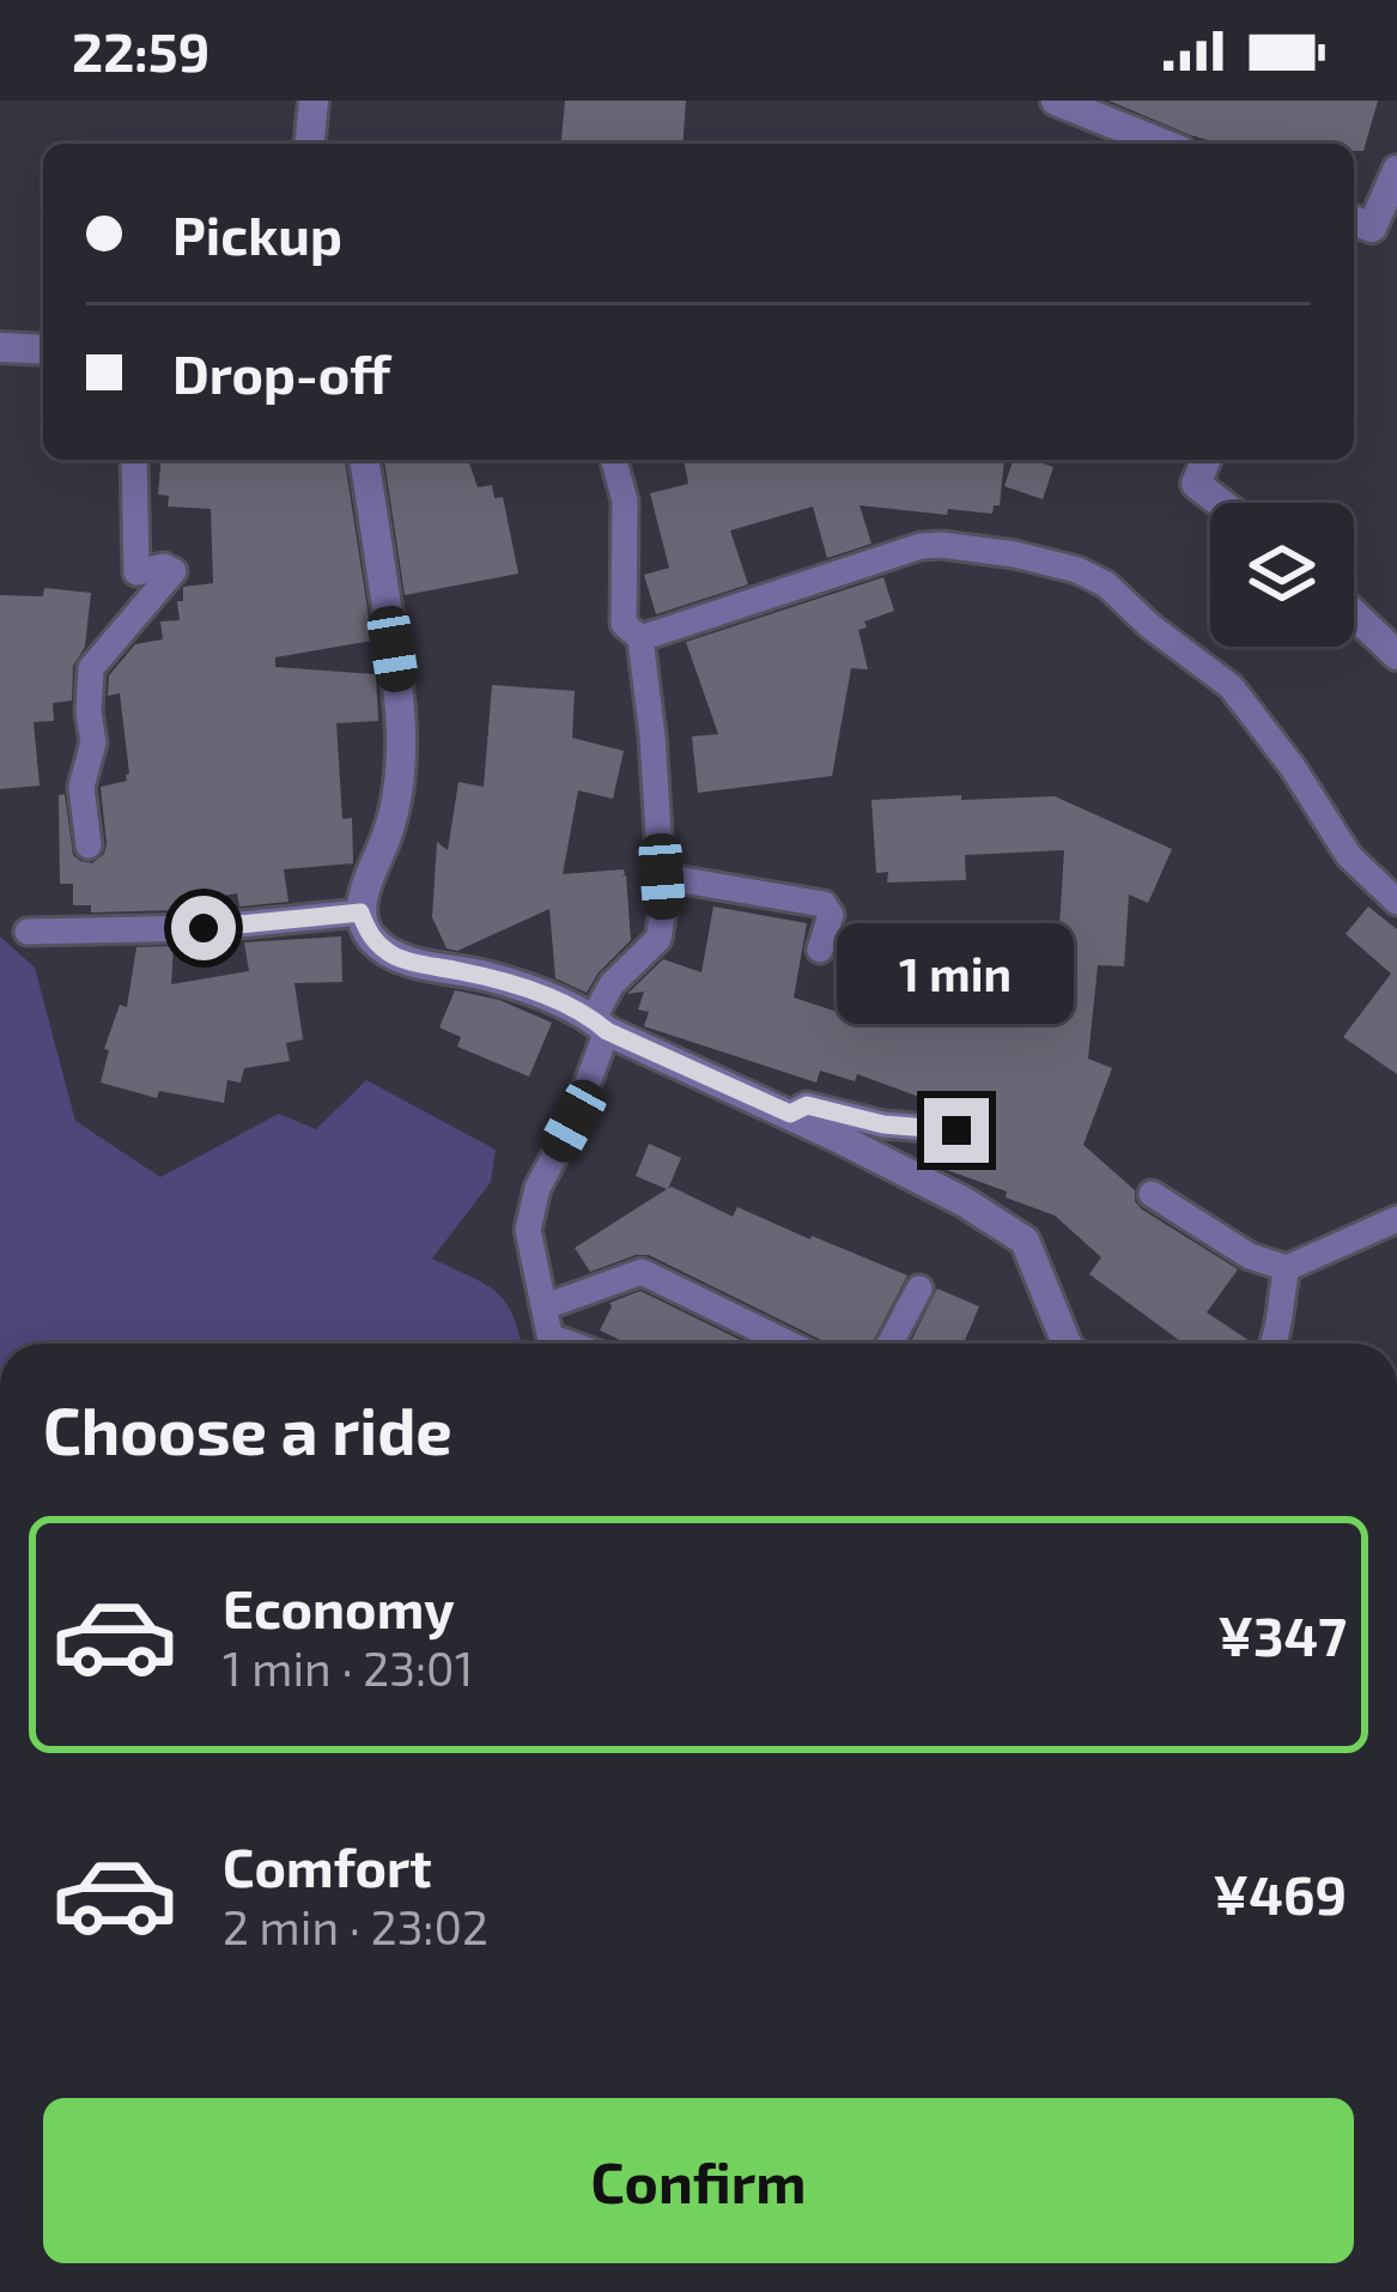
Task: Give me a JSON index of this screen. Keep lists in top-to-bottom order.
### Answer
{
  "page": {
    "status": "22:59",
    "banner": ["Pickup", "Drop-off"],
    "bubble": "1 min",
    "heading": "Choose a ride",
    "list": [
      {
        "name": "Economy",
        "note": "1 min · 23:01",
        "value": "¥347"
      },
      {
        "name": "Comfort",
        "note": "2 min · 23:02",
        "value": "¥469"
      }
    ],
    "buttons": "Confirm"
  }
}
